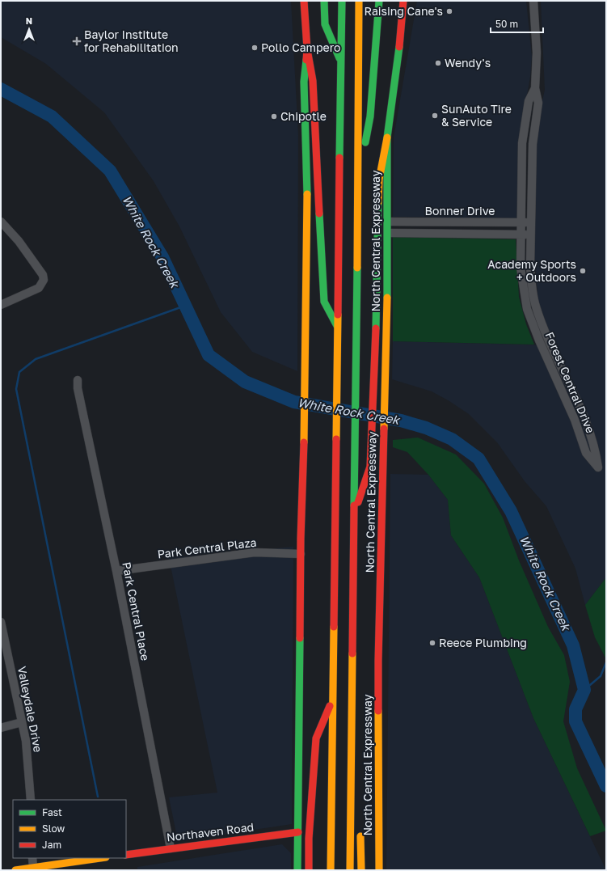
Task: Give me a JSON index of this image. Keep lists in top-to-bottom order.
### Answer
{
  "streets": {
    "main road": ["North Central Expressway", "Northaven Road"],
    "street": [
      "Bonner Drive",
      "Forest Central Drive",
      "Park Central Plaza",
      "Park Central Place",
      "Valleydale Drive"
    ]
  },
  "crossings": [
    ["Bonner Drive", "North Central Expressway"],
    ["Bonner Drive", "Forest Central Drive"],
    ["Park Central Plaza", "Park Central Place"],
    ["Park Central Place", "Northaven Road"]
  ],
  "water": ["White Rock Creek"],
  "places": {
    "other": [
      "Raising Cane's",
      "Pollo Campero",
      "Wendy's",
      "SunAuto Tire & Service",
      "Chipotle",
      "Academy Sports + Outdoors",
      "Reece Plumbing"
    ],
    "health": ["Baylor Institute for Rehabilitation"]
  },
  "legend": ["Fast", "Slow", "Jam"],
  "scale_bar": "50 m",
  "north": "top"
}
